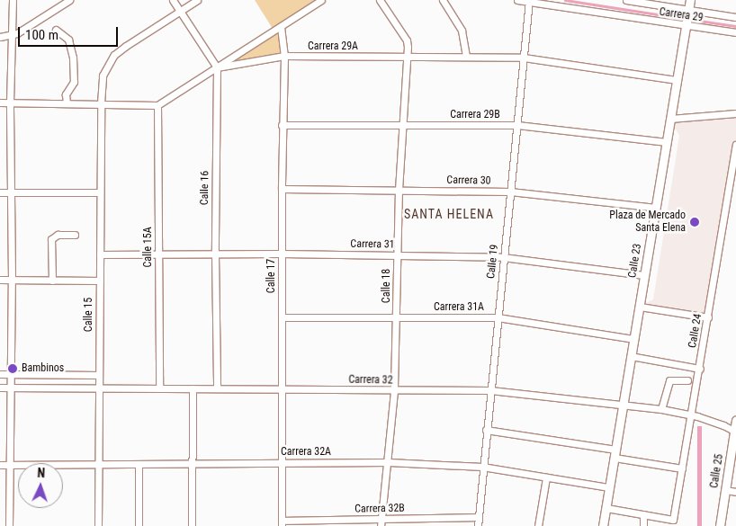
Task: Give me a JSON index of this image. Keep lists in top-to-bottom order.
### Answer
{
  "streets": {
    "main road": ["Calle 23", "Calle 25"],
    "street": [
      "Carrera 29",
      "Carrera 29A",
      "Carrera 29B",
      "Carrera 30",
      "Calle 16",
      "Carrera 31",
      "Calle 15A",
      "Calle 19",
      "Calle 17",
      "Calle 18",
      "Carrera 31A",
      "Calle 15",
      "Calle 24",
      "Carrera 32",
      "Carrera 32A",
      "Carrera 32B"
    ]
  },
  "crossings": [
    ["Carrera 29", "Calle 23"],
    ["Carrera 29", "Calle 19"],
    ["Carrera 29A", "Calle 16"],
    ["Carrera 29A", "Calle 15A"],
    ["Carrera 29A", "Calle 23"],
    ["Carrera 29A", "Calle 19"],
    ["Carrera 29A", "Calle 17"],
    ["Carrera 29A", "Calle 18"],
    ["Carrera 29B", "Calle 23"],
    ["Carrera 29B", "Calle 19"],
    ["Carrera 29B", "Calle 17"],
    ["Carrera 29B", "Calle 18"],
    ["Carrera 30", "Calle 23"],
    ["Carrera 30", "Calle 19"],
    ["Carrera 30", "Calle 17"],
    ["Carrera 30", "Calle 18"],
    ["Calle 16", "Carrera 31"],
    ["Calle 16", "Carrera 32"],
    ["Carrera 31", "Calle 15A"],
    ["Carrera 31", "Calle 23"],
    ["Carrera 31", "Calle 19"],
    ["Carrera 31", "Calle 17"],
    ["Carrera 31", "Calle 18"],
    ["Carrera 31", "Calle 15"],
    ["Calle 15A", "Carrera 32"],
    ["Calle 23", "Carrera 31A"],
    ["Calle 23", "Carrera 32"],
    ["Calle 23", "Carrera 32A"],
    ["Calle 19", "Carrera 31A"],
    ["Calle 19", "Carrera 32"],
    ["Calle 19", "Carrera 32A"],
    ["Calle 19", "Carrera 32B"],
    ["Calle 17", "Carrera 31A"],
    ["Calle 17", "Carrera 32"],
    ["Calle 17", "Carrera 32A"],
    ["Calle 17", "Carrera 32B"],
    ["Calle 18", "Carrera 31A"],
    ["Calle 18", "Carrera 32"],
    ["Calle 18", "Carrera 32A"],
    ["Calle 18", "Carrera 32B"],
    ["Calle 15", "Carrera 32"],
    ["Calle 15", "Carrera 32A"],
    ["Calle 24", "Carrera 32"],
    ["Carrera 32", "Calle 25"]
  ],
  "districts": ["SANTA HELENA"],
  "places": ["Plaza de Mercado Santa Elena", "Bambinos"],
  "scale_bar": "100 m",
  "north": "top"
}
